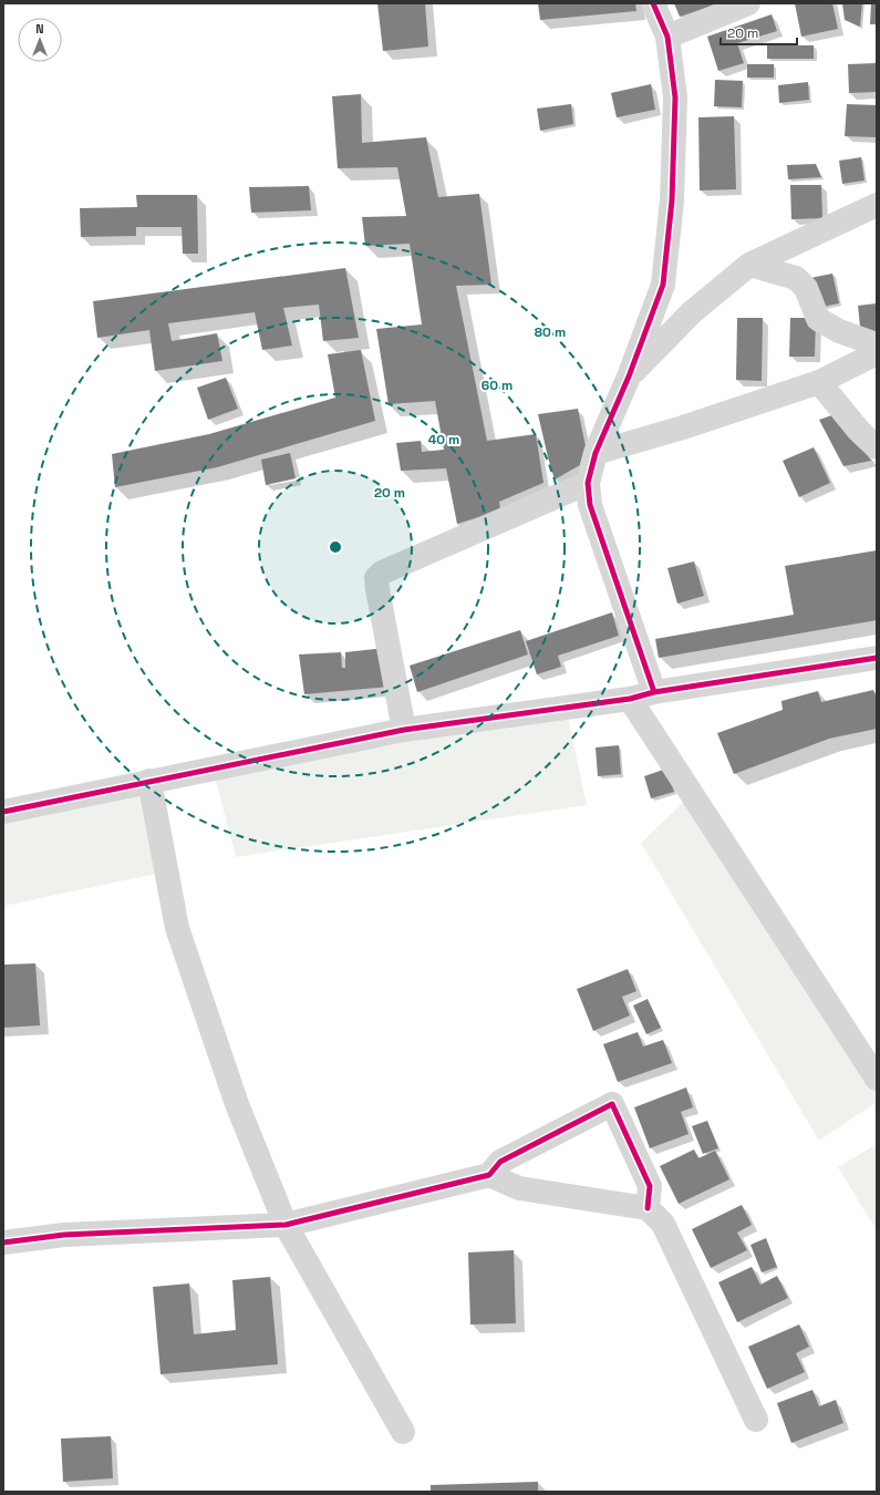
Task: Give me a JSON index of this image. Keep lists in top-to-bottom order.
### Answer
{
  "scale_bar": "20 m",
  "north": "top",
  "rings": [
    "80 m",
    "60 m",
    "40 m",
    "20 m"
  ]
}
